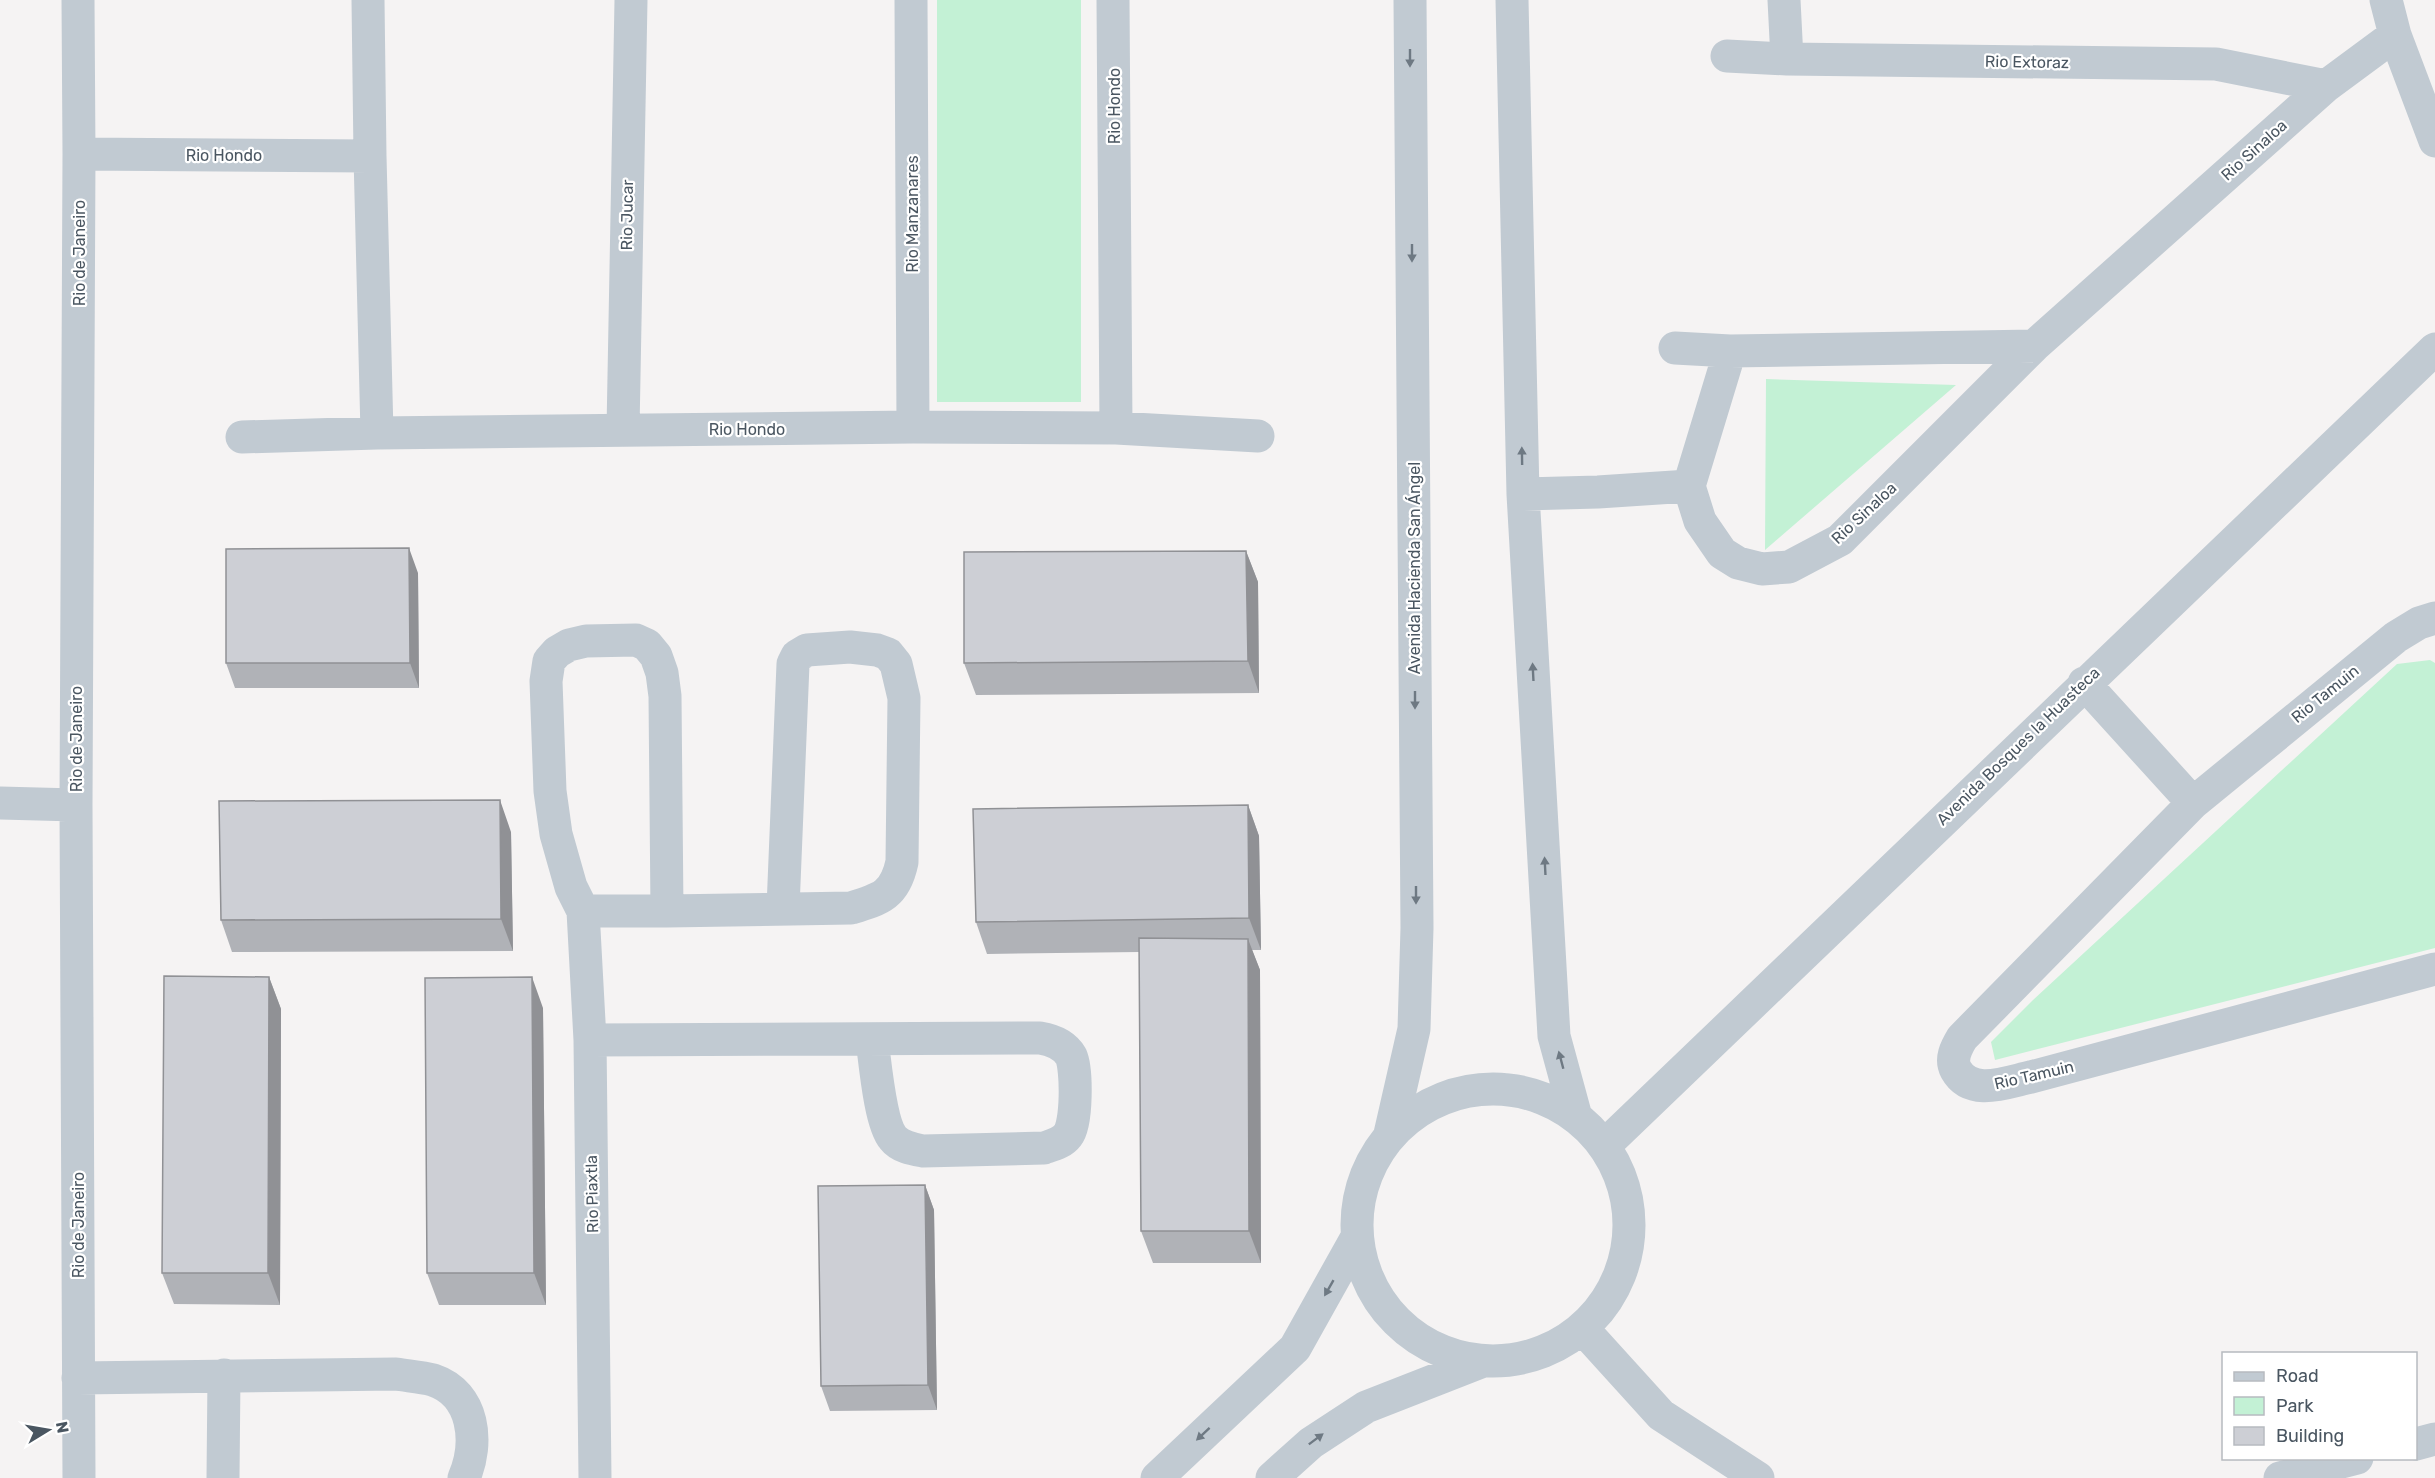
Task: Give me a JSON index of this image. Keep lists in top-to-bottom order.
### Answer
{
  "streets": {
    "street": [
      "Rio Extoraz",
      "Rio Hondo",
      "Rio Sinaloa",
      "Rio Manzanares",
      "Rio Jucar",
      "Rio de Janeiro",
      "Avenida Hacienda San Ángel",
      "Rio Tamuin",
      "Avenida Bosques la Huasteca",
      "Rio Piaxtla"
    ]
  },
  "crossings": [
    ["Rio Extoraz", "Rio Sinaloa"],
    ["Rio Hondo", "Rio Manzanares"],
    ["Rio Hondo", "Rio Jucar"],
    ["Rio Hondo", "Rio de Janeiro"]
  ],
  "legend": ["Road", "Park", "Building"],
  "north": "right"
}
